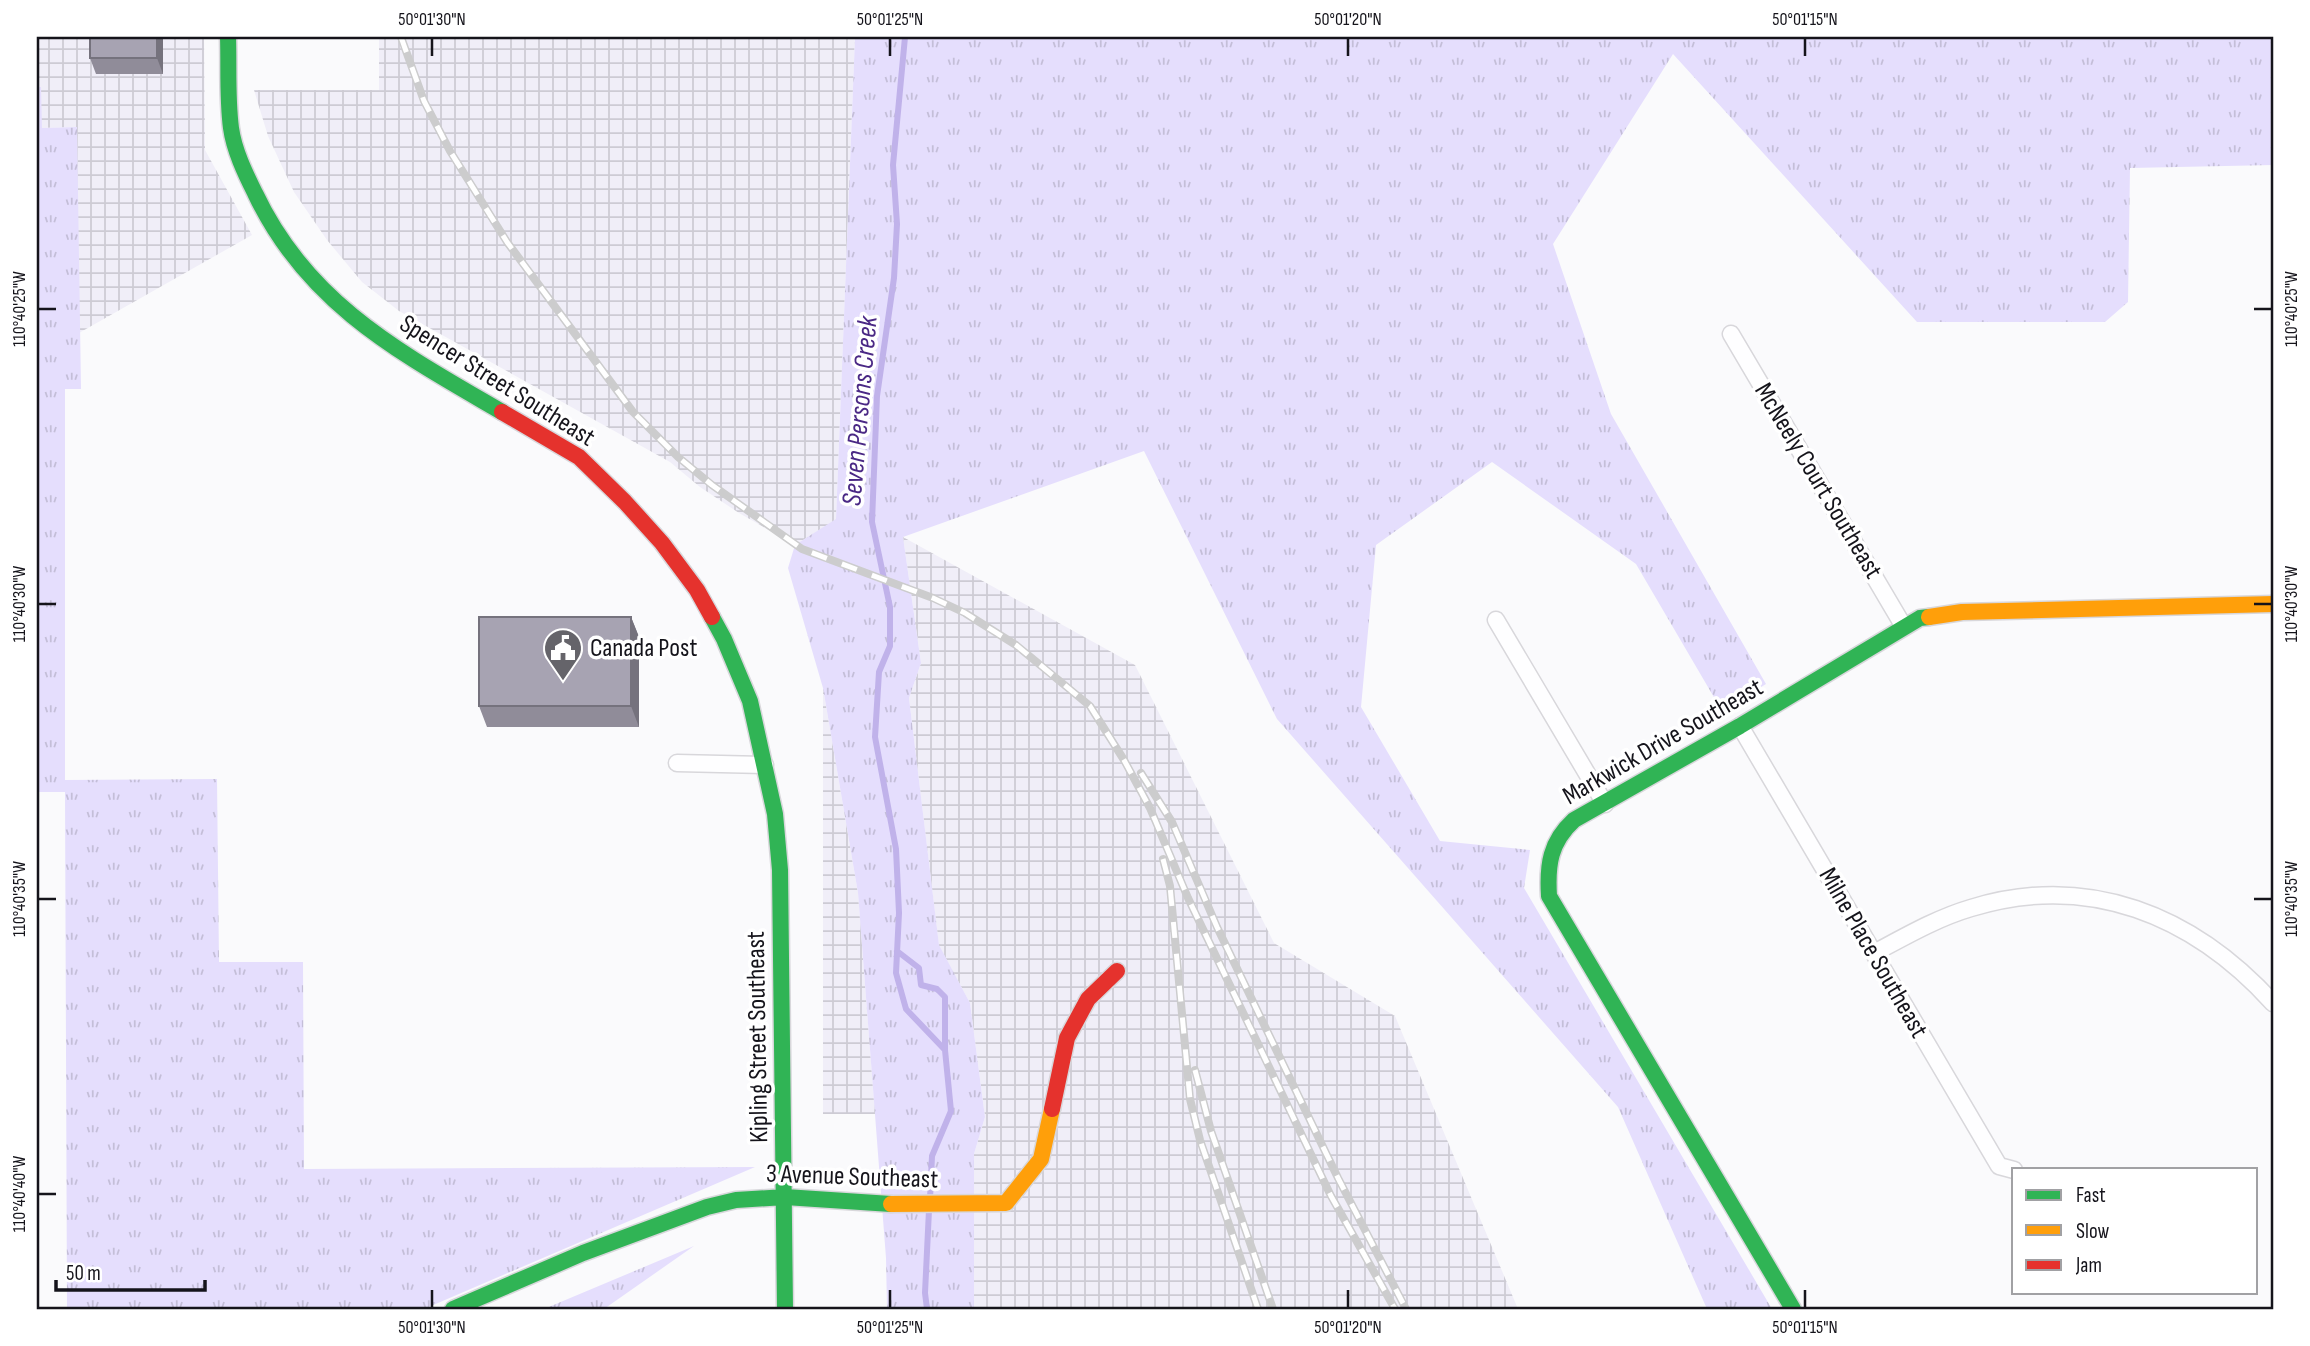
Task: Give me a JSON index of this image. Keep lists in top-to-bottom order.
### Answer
{
  "streets": {
    "street": [
      "Spencer Street Southeast",
      "McNeely Court Southeast",
      "Markwick Drive Southeast",
      "Milne Place Southeast",
      "Kipling Street Southeast",
      "3 Avenue Southeast"
    ]
  },
  "crossings": [
    ["Spencer Street Southeast", "Kipling Street Southeast"],
    ["McNeely Court Southeast", "Markwick Drive Southeast"],
    ["Markwick Drive Southeast", "Milne Place Southeast"],
    ["Kipling Street Southeast", "3 Avenue Southeast"]
  ],
  "water": ["Seven Persons Creek"],
  "places": {
    "public building": ["Canada Post"]
  },
  "legend": ["Fast", "Slow", "Jam"],
  "scale_bar": "50 m",
  "coordinates": [
    "50°01'30\"N",
    "50°01'25\"N",
    "50°01'20\"N",
    "50°01'15\"N",
    "110°40'25\"W",
    "110°40'30\"W",
    "110°40'35\"W",
    "110°40'40\"W"
  ]
}
